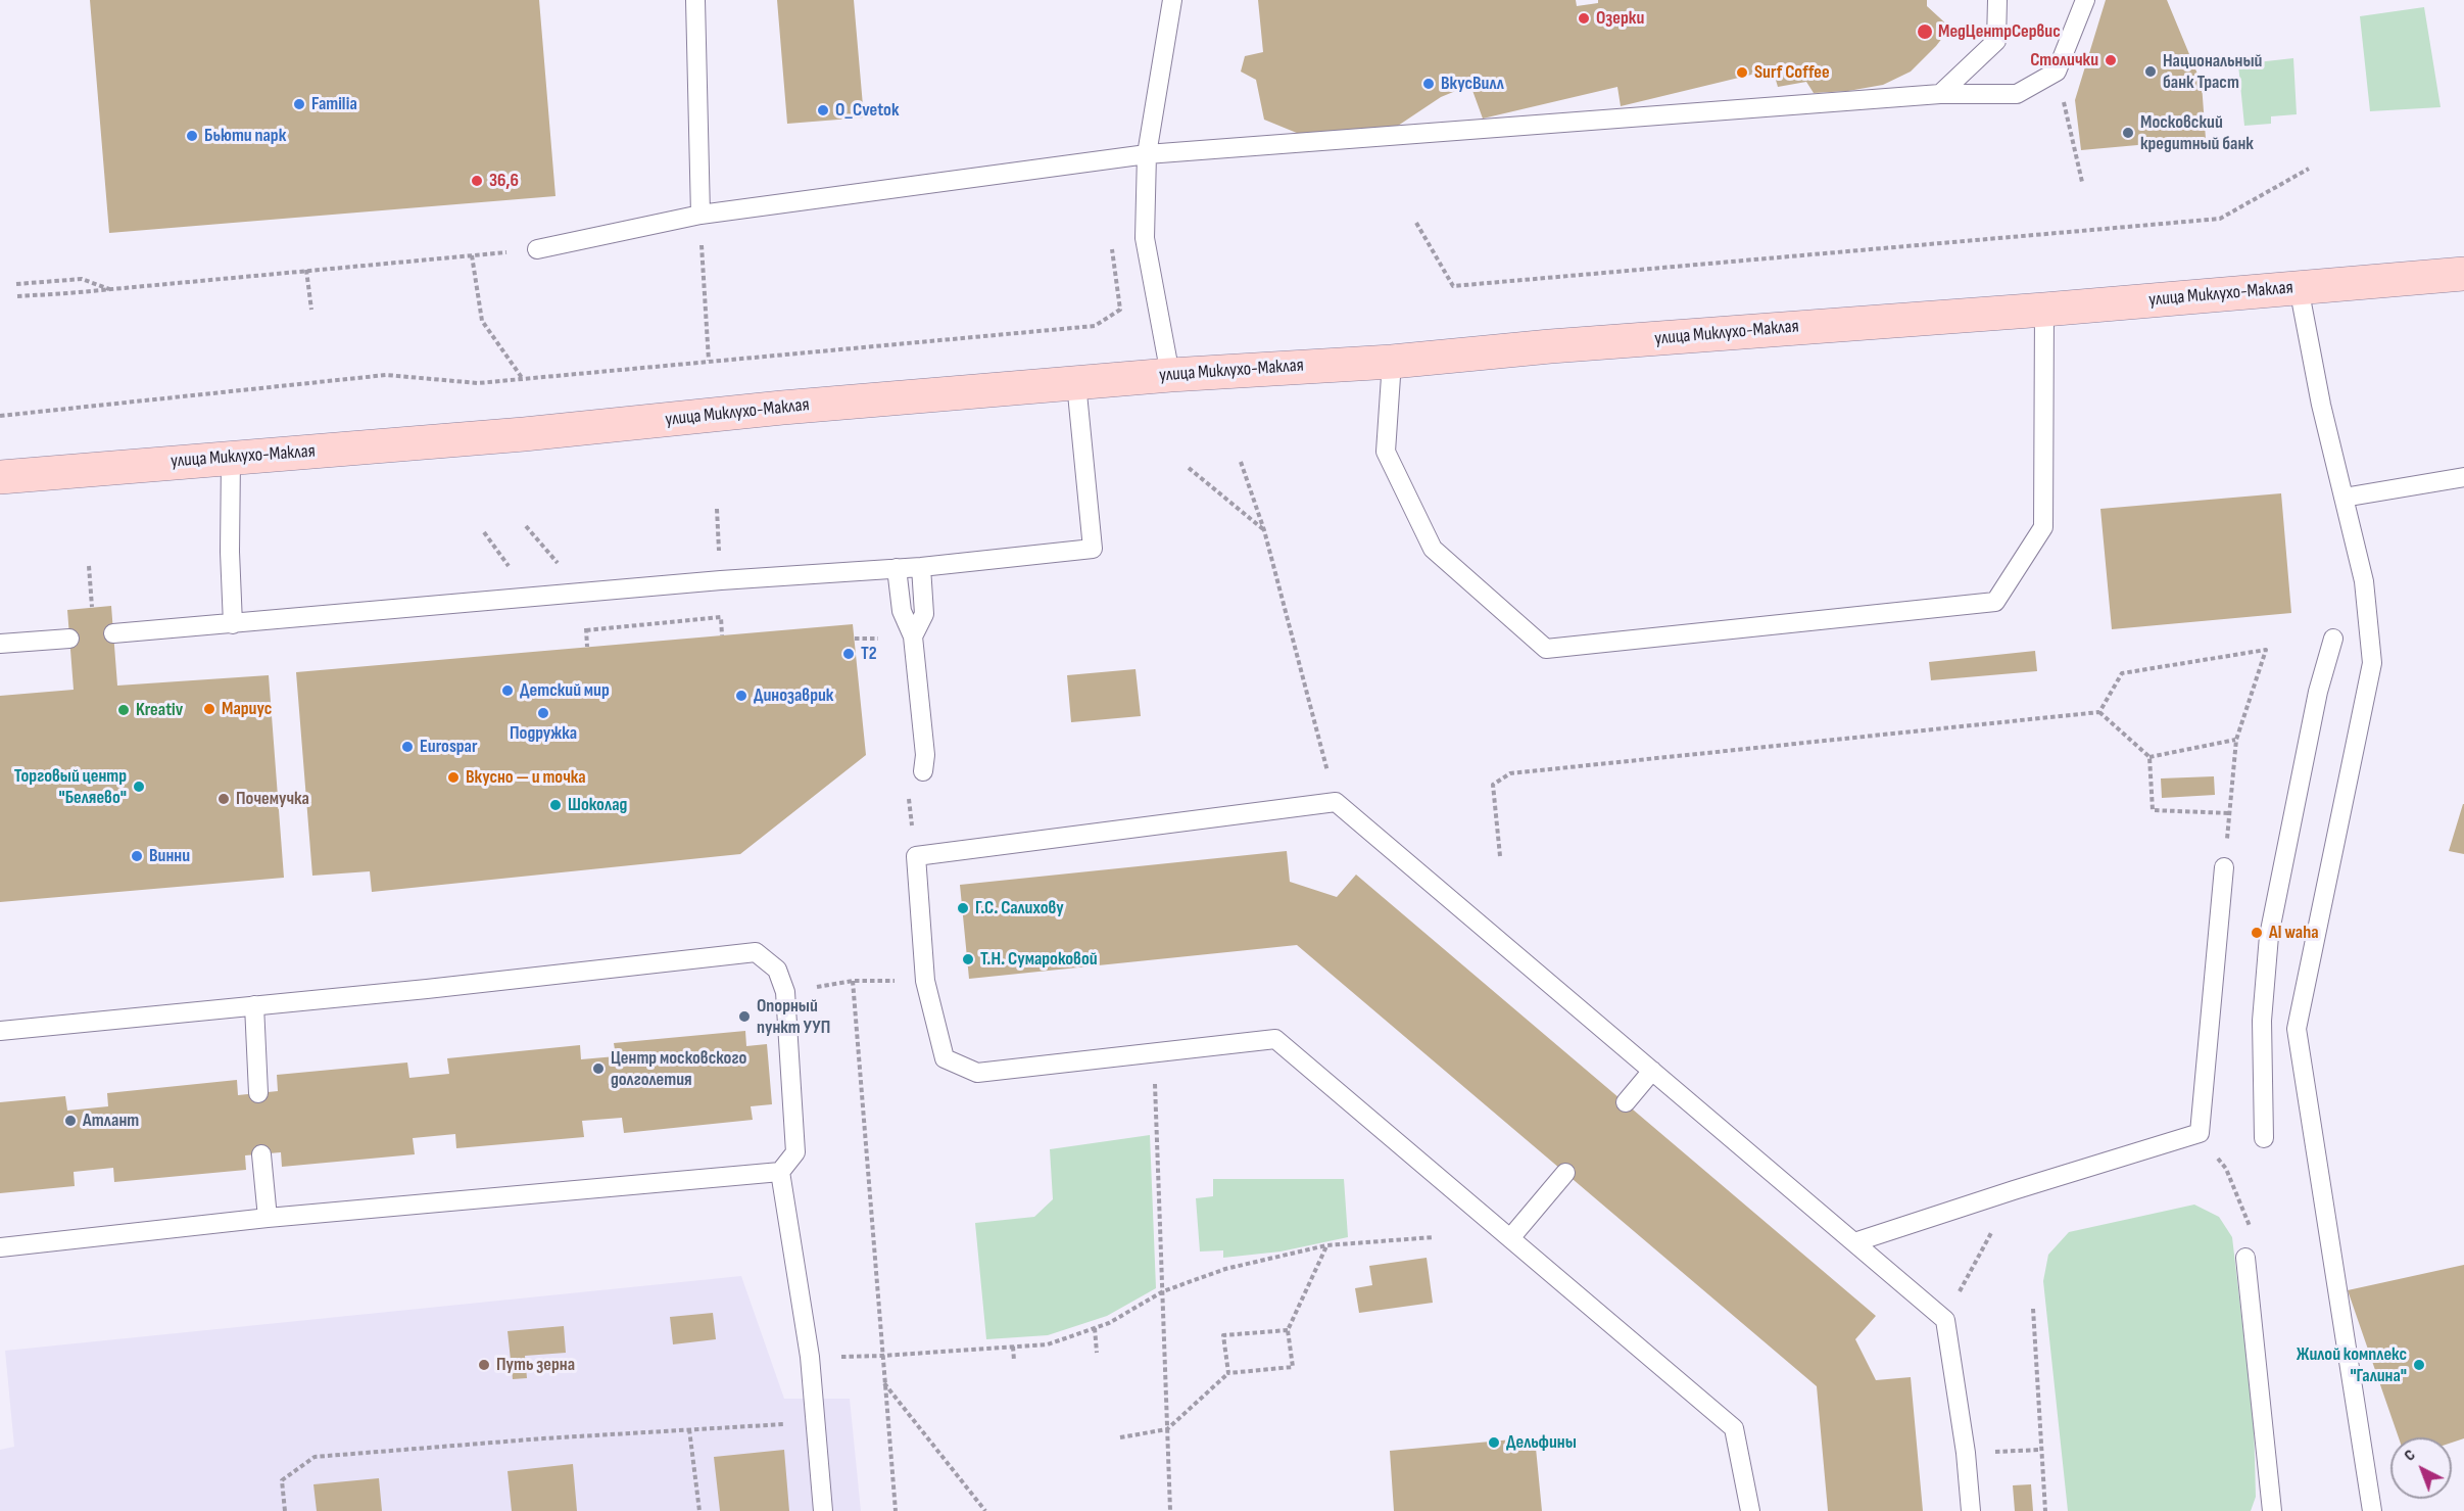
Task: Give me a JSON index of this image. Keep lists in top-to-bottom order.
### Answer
{
  "streets": {
    "main road": ["улица Миклухо-Маклая"]
  },
  "places": [
    "Озерки",
    "МедЦентрСервис",
    "Столички",
    "Национальный банк Траст",
    "Surf Coffee",
    "ВкусВилл",
    "Familia",
    "O_Cvetok",
    "Московский кредитный банк",
    "Бьюти парк",
    "36,6",
    "T2",
    "Детский мир",
    "Динозаврик",
    "Мариус",
    "Kreativ",
    "Подружка",
    "Eurospar",
    "Вкусно — и точка",
    "Торговый центр \"Беляево\"",
    "Почемучка",
    "Шоколад",
    "Винни",
    "Г.С. Салихову",
    "Al waha",
    "Т.Н. Сумароковой",
    "Опорный пункт УУП",
    "Центр московского долголетия",
    "Атлант",
    "Путь зерна",
    "Жилой комплекс \"Галина\"",
    "Дельфины"
  ],
  "north": "top left"
}
